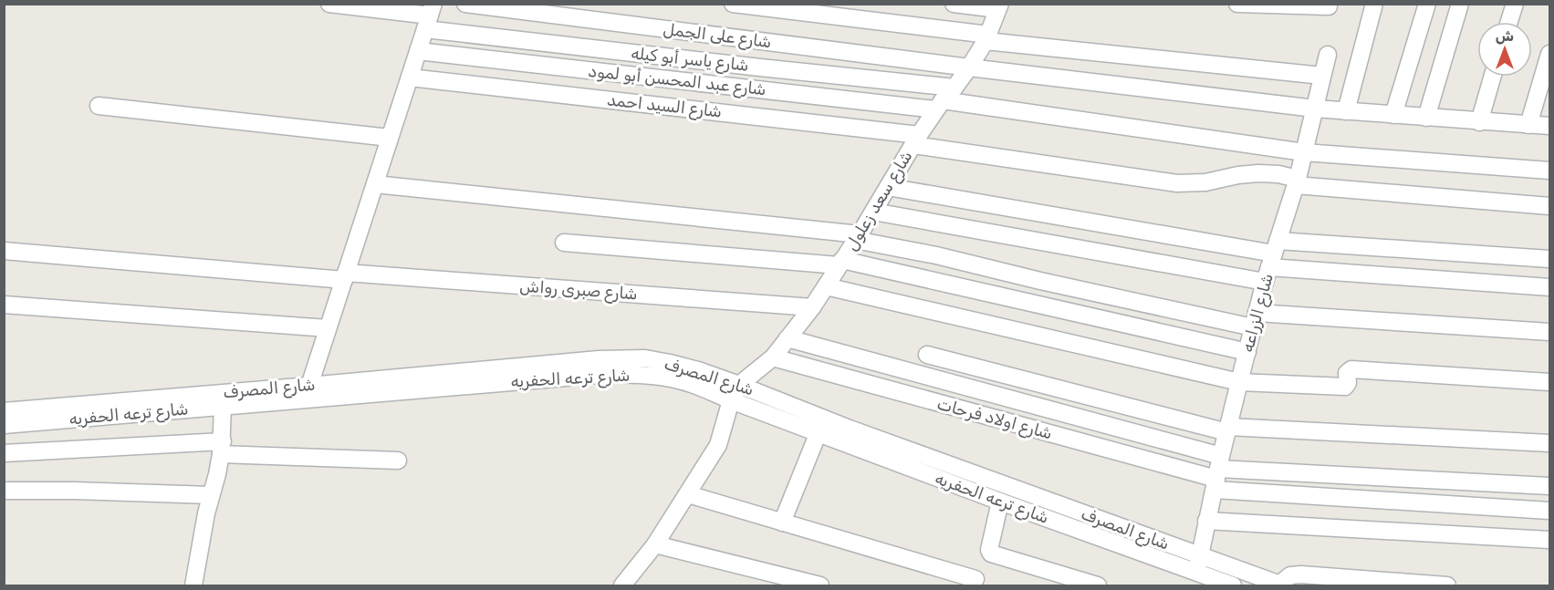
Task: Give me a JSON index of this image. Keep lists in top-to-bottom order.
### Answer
{
  "streets": {
    "street": [
      "شارع على الجمل",
      "شارع ياسر أبو كيله",
      "شارع عبد المحسن أبو لمود",
      "شارع السيد احمد",
      "شارع سعد زعلول",
      "شارع صبرى رواش",
      "شارع الزراعه",
      "شارع المصرف",
      "شارع ترعه الحفريه",
      "شارع اولاد فرحات"
    ]
  },
  "crossings": [
    ["شارع على الجمل", "شارع سعد زعلول"],
    ["شارع على الجمل", "شارع الزراعه"],
    ["شارع ياسر أبو كيله", "شارع سعد زعلول"],
    ["شارع عبد المحسن أبو لمود", "شارع سعد زعلول"],
    ["شارع عبد المحسن أبو لمود", "شارع الزراعه"],
    ["شارع السيد احمد", "شارع سعد زعلول"],
    ["شارع السيد احمد", "شارع الزراعه"],
    ["شارع سعد زعلول", "شارع صبرى رواش"],
    ["شارع سعد زعلول", "شارع المصرف"],
    ["شارع سعد زعلول", "شارع اولاد فرحات"],
    ["شارع الزراعه", "شارع المصرف"],
    ["شارع الزراعه", "شارع ترعه الحفريه"],
    ["شارع الزراعه", "شارع اولاد فرحات"]
  ],
  "north": "top"
}
